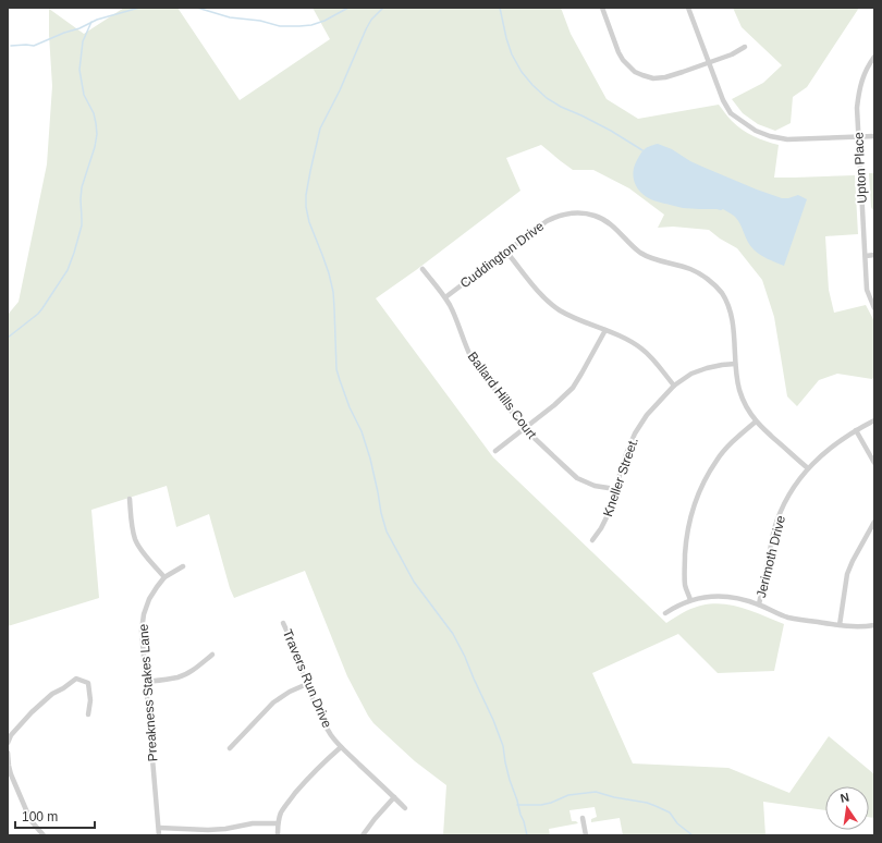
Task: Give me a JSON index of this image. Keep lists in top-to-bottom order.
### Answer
{
  "streets": {
    "street": [
      "Upton Place",
      "Cuddington Drive",
      "Ballard Hills Court",
      "Kneller Street.",
      "Jerimoth Drive",
      "Travers Run Drive",
      "Preakness Stakes Lane"
    ]
  },
  "crossings": [
    ["Cuddington Drive", "Ballard Hills Court"],
    ["Cuddington Drive", "Kneller Street."],
    ["Cuddington Drive", "Jerimoth Drive"],
    ["Ballard Hills Court", "Kneller Street."]
  ],
  "scale_bar": "100 m",
  "north": "top"
}
